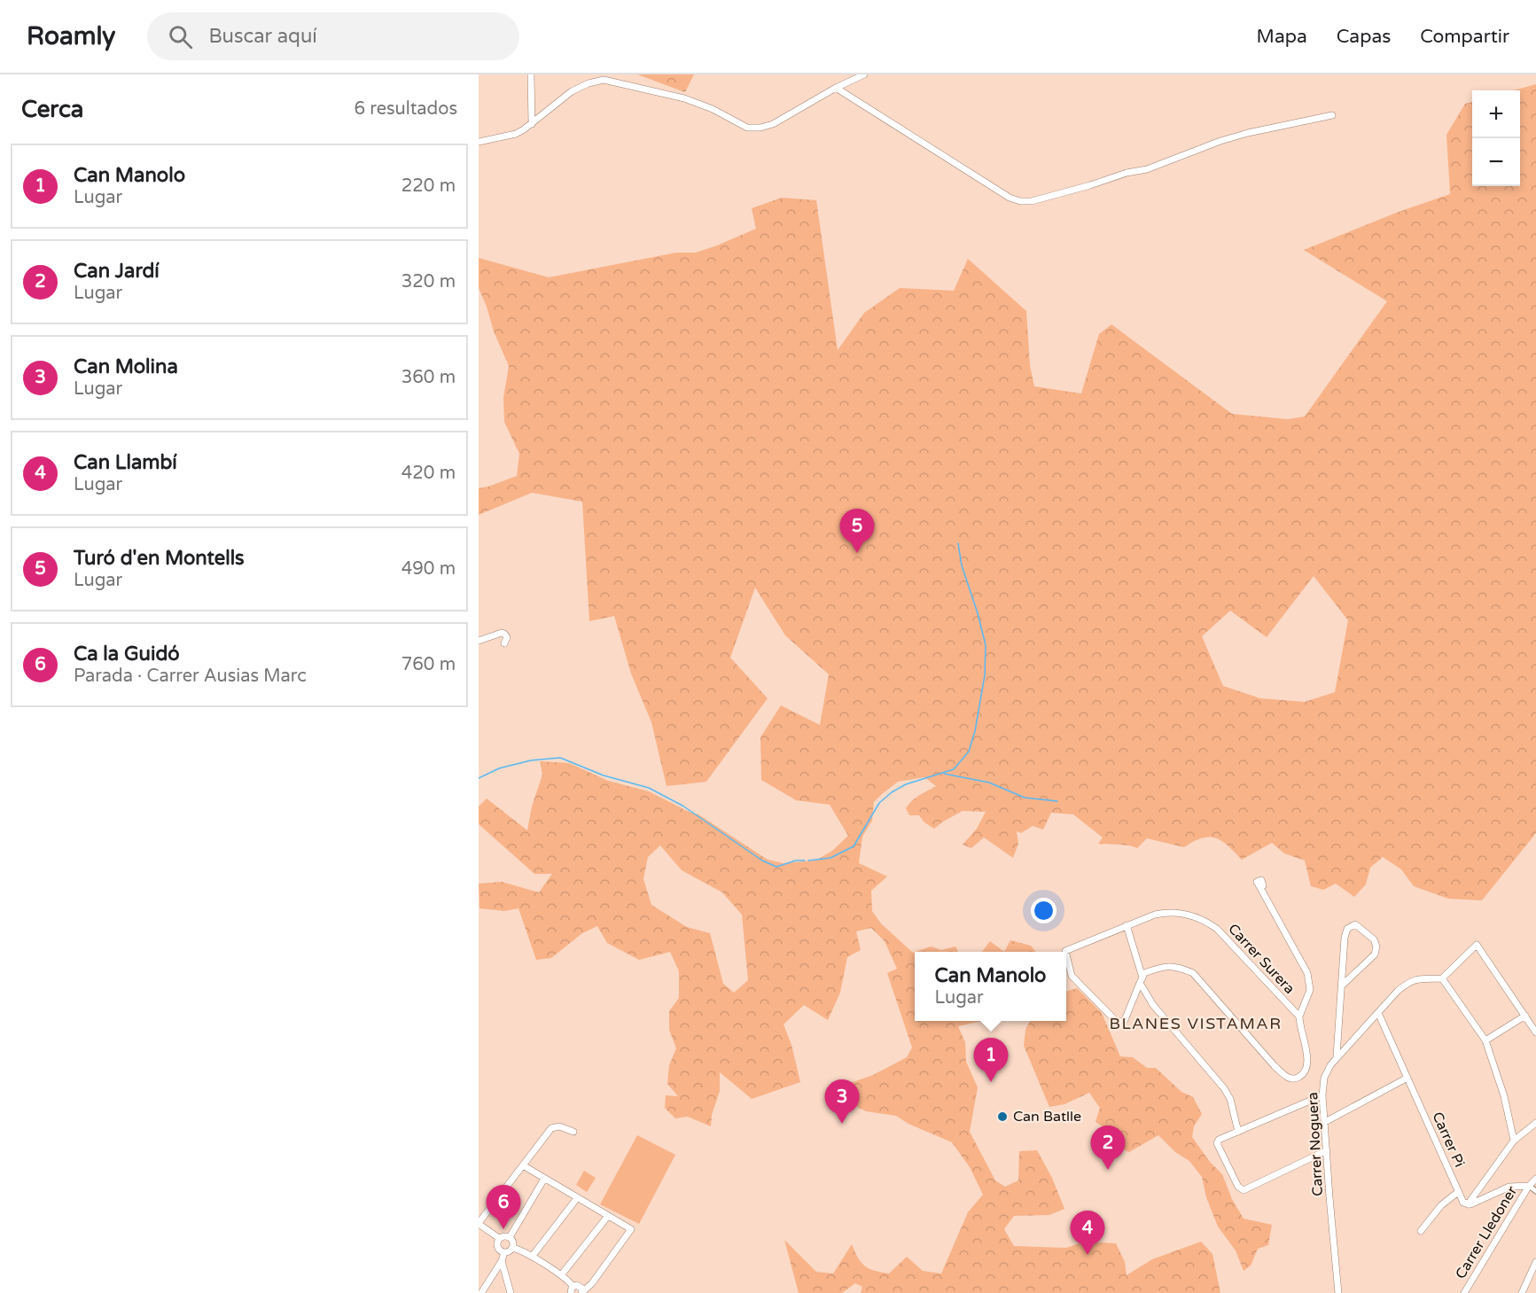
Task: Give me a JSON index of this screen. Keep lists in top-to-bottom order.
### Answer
{
  "streets": {
    "street": [
      "Carrer Surera",
      "Carrer Pi",
      "Carrer Noguera",
      "Carrer Lledoner"
    ]
  },
  "crossings": [
    ["Carrer Pi", "Carrer Noguera"]
  ],
  "districts": ["BLANES VISTAMAR"],
  "places": ["Can Batlle"],
  "page": {
    "header": "Roamly",
    "search": "Buscar aquí",
    "nav": ["Mapa", "Capas", "Compartir"],
    "heading": ["Cerca", "6 resultados"],
    "map_buttons": ["+", "−"],
    "list": [
      {
        "mark": "1",
        "name": "Can Manolo",
        "note": "Lugar",
        "value": "220 m"
      },
      {
        "mark": "2",
        "name": "Can Jardí",
        "note": "Lugar",
        "value": "320 m"
      },
      {
        "mark": "3",
        "name": "Can Molina",
        "note": "Lugar",
        "value": "360 m"
      },
      {
        "mark": "4",
        "name": "Can Llambí",
        "note": "Lugar",
        "value": "420 m"
      },
      {
        "mark": "5",
        "name": "Turó d'en Montells",
        "note": "Lugar",
        "value": "490 m"
      },
      {
        "mark": "6",
        "name": "Ca la Guidó",
        "note": "Parada · Carrer Ausias Marc",
        "value": "760 m"
      }
    ],
    "pins": [
      "5",
      "1",
      "3",
      "2",
      "6",
      "4"
    ],
    "popup": ["Can Manolo", "Lugar"]
  }
}
